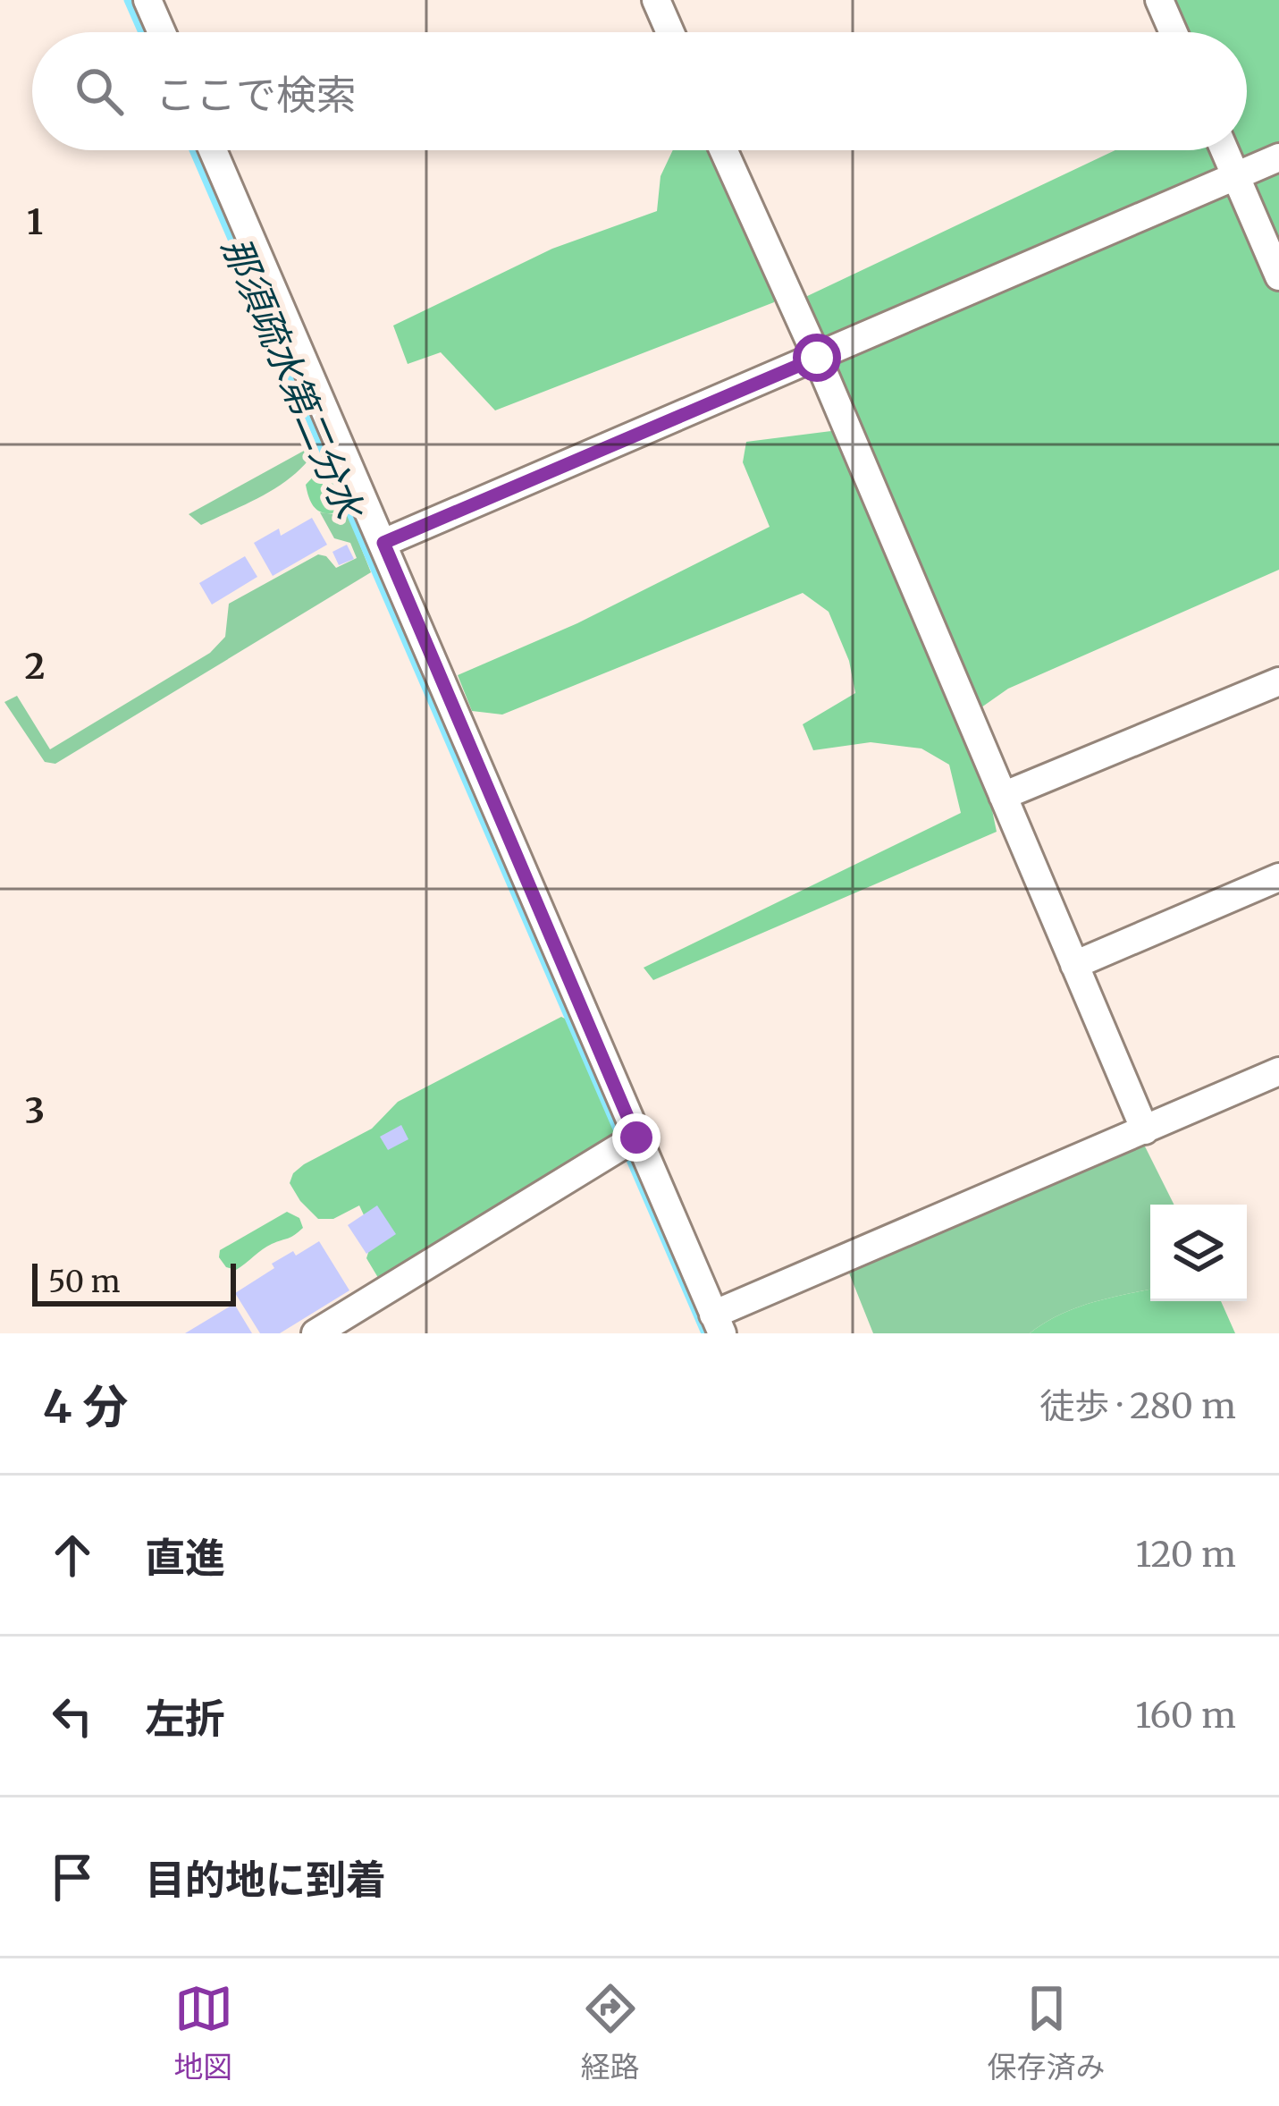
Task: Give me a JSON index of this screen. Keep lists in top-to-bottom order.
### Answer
{
  "water": ["那須疏水第二分水"],
  "scale_bar": "50 m",
  "page": {
    "search": "ここで検索",
    "scale": "50 m",
    "heading": ["4 分", "徒歩 · 280 m"],
    "list": [
      ["直進", "120 m"],
      ["左折", "160 m"],
      "目的地に到着"
    ],
    "nav": ["地図", "経路", "保存済み"]
  },
  "grid": {
    "rows": ["1", "2", "3"]
  }
}
